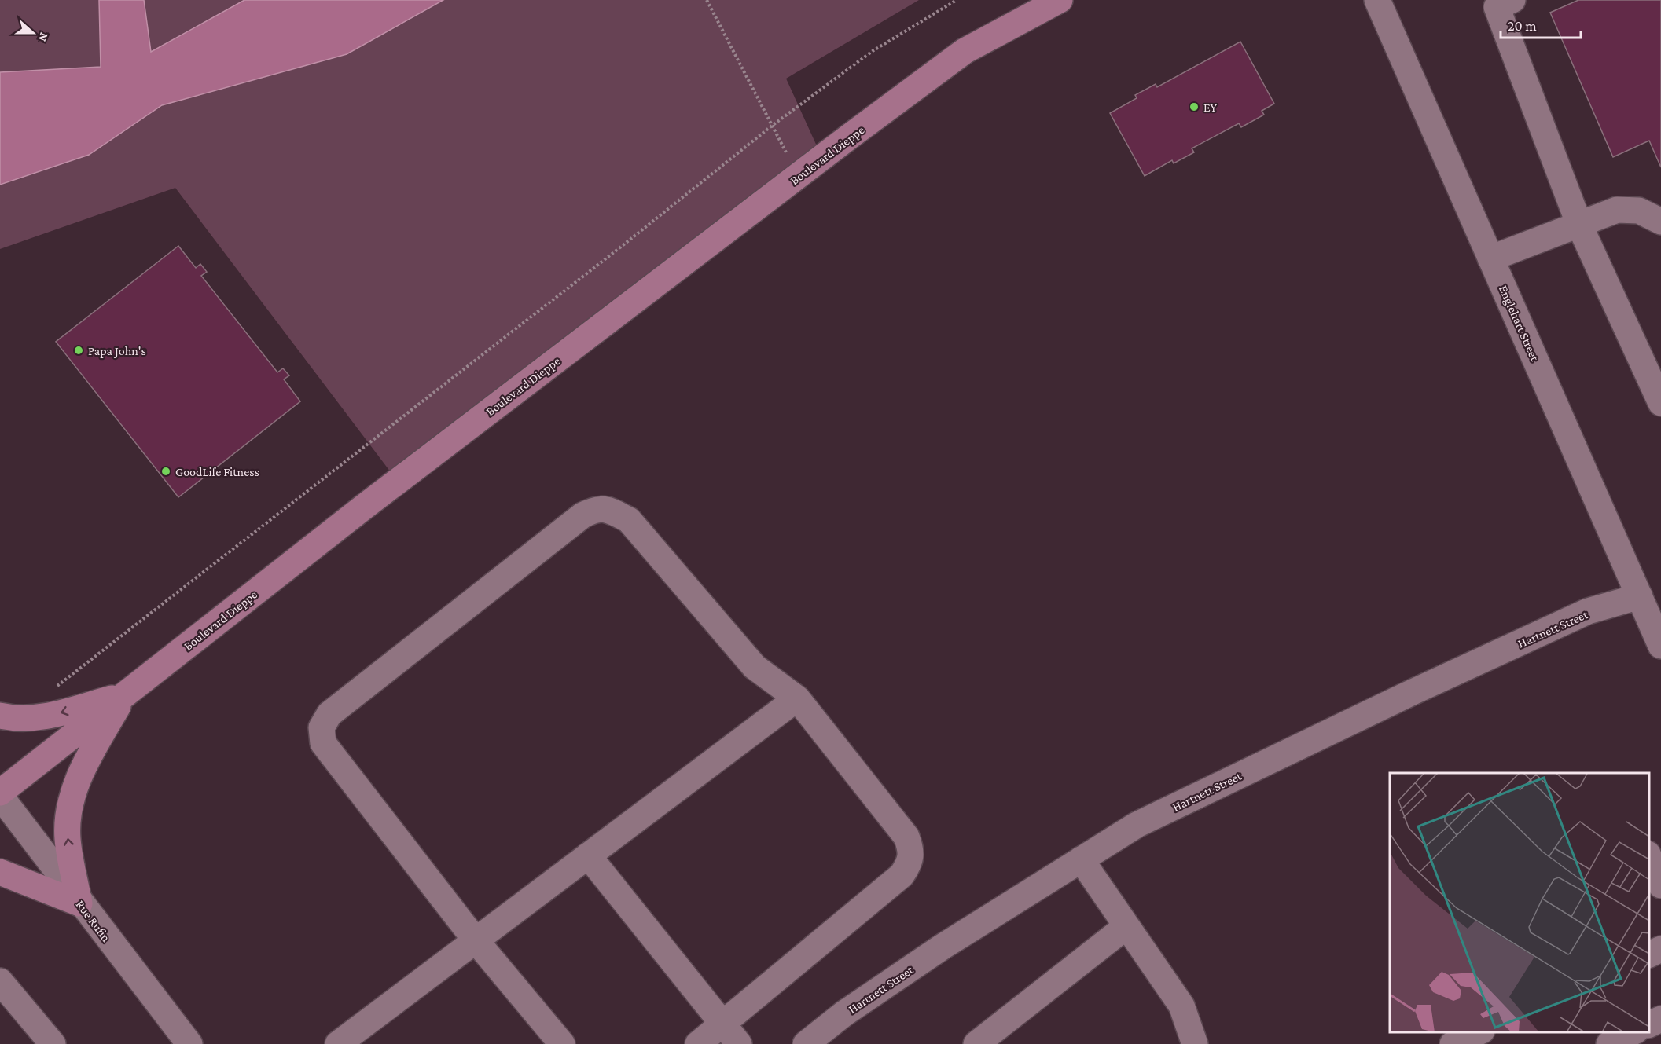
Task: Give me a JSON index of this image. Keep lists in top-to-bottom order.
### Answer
{
  "streets": {
    "main road": ["Boulevard Dieppe"],
    "street": ["Englehart Street", "Hartnett Street", "Rue Rufin"]
  },
  "crossings": [
    ["Englehart Street", "Hartnett Street"]
  ],
  "places": ["EY", "Papa John's", "GoodLife Fitness"],
  "scale_bar": "20 m",
  "north": "right"
}
